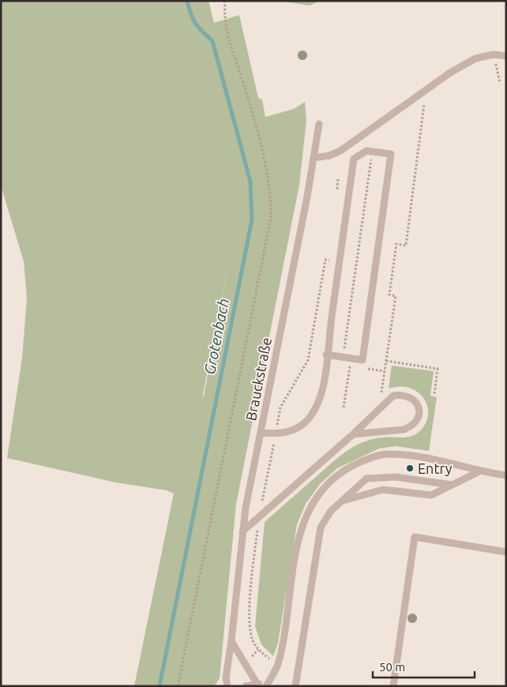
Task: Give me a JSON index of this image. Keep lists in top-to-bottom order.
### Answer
{
  "streets": {
    "lane": ["Brauckstraße"]
  },
  "water": ["Grotenbach"],
  "places": ["Entry"],
  "scale_bar": "50 m"
}
